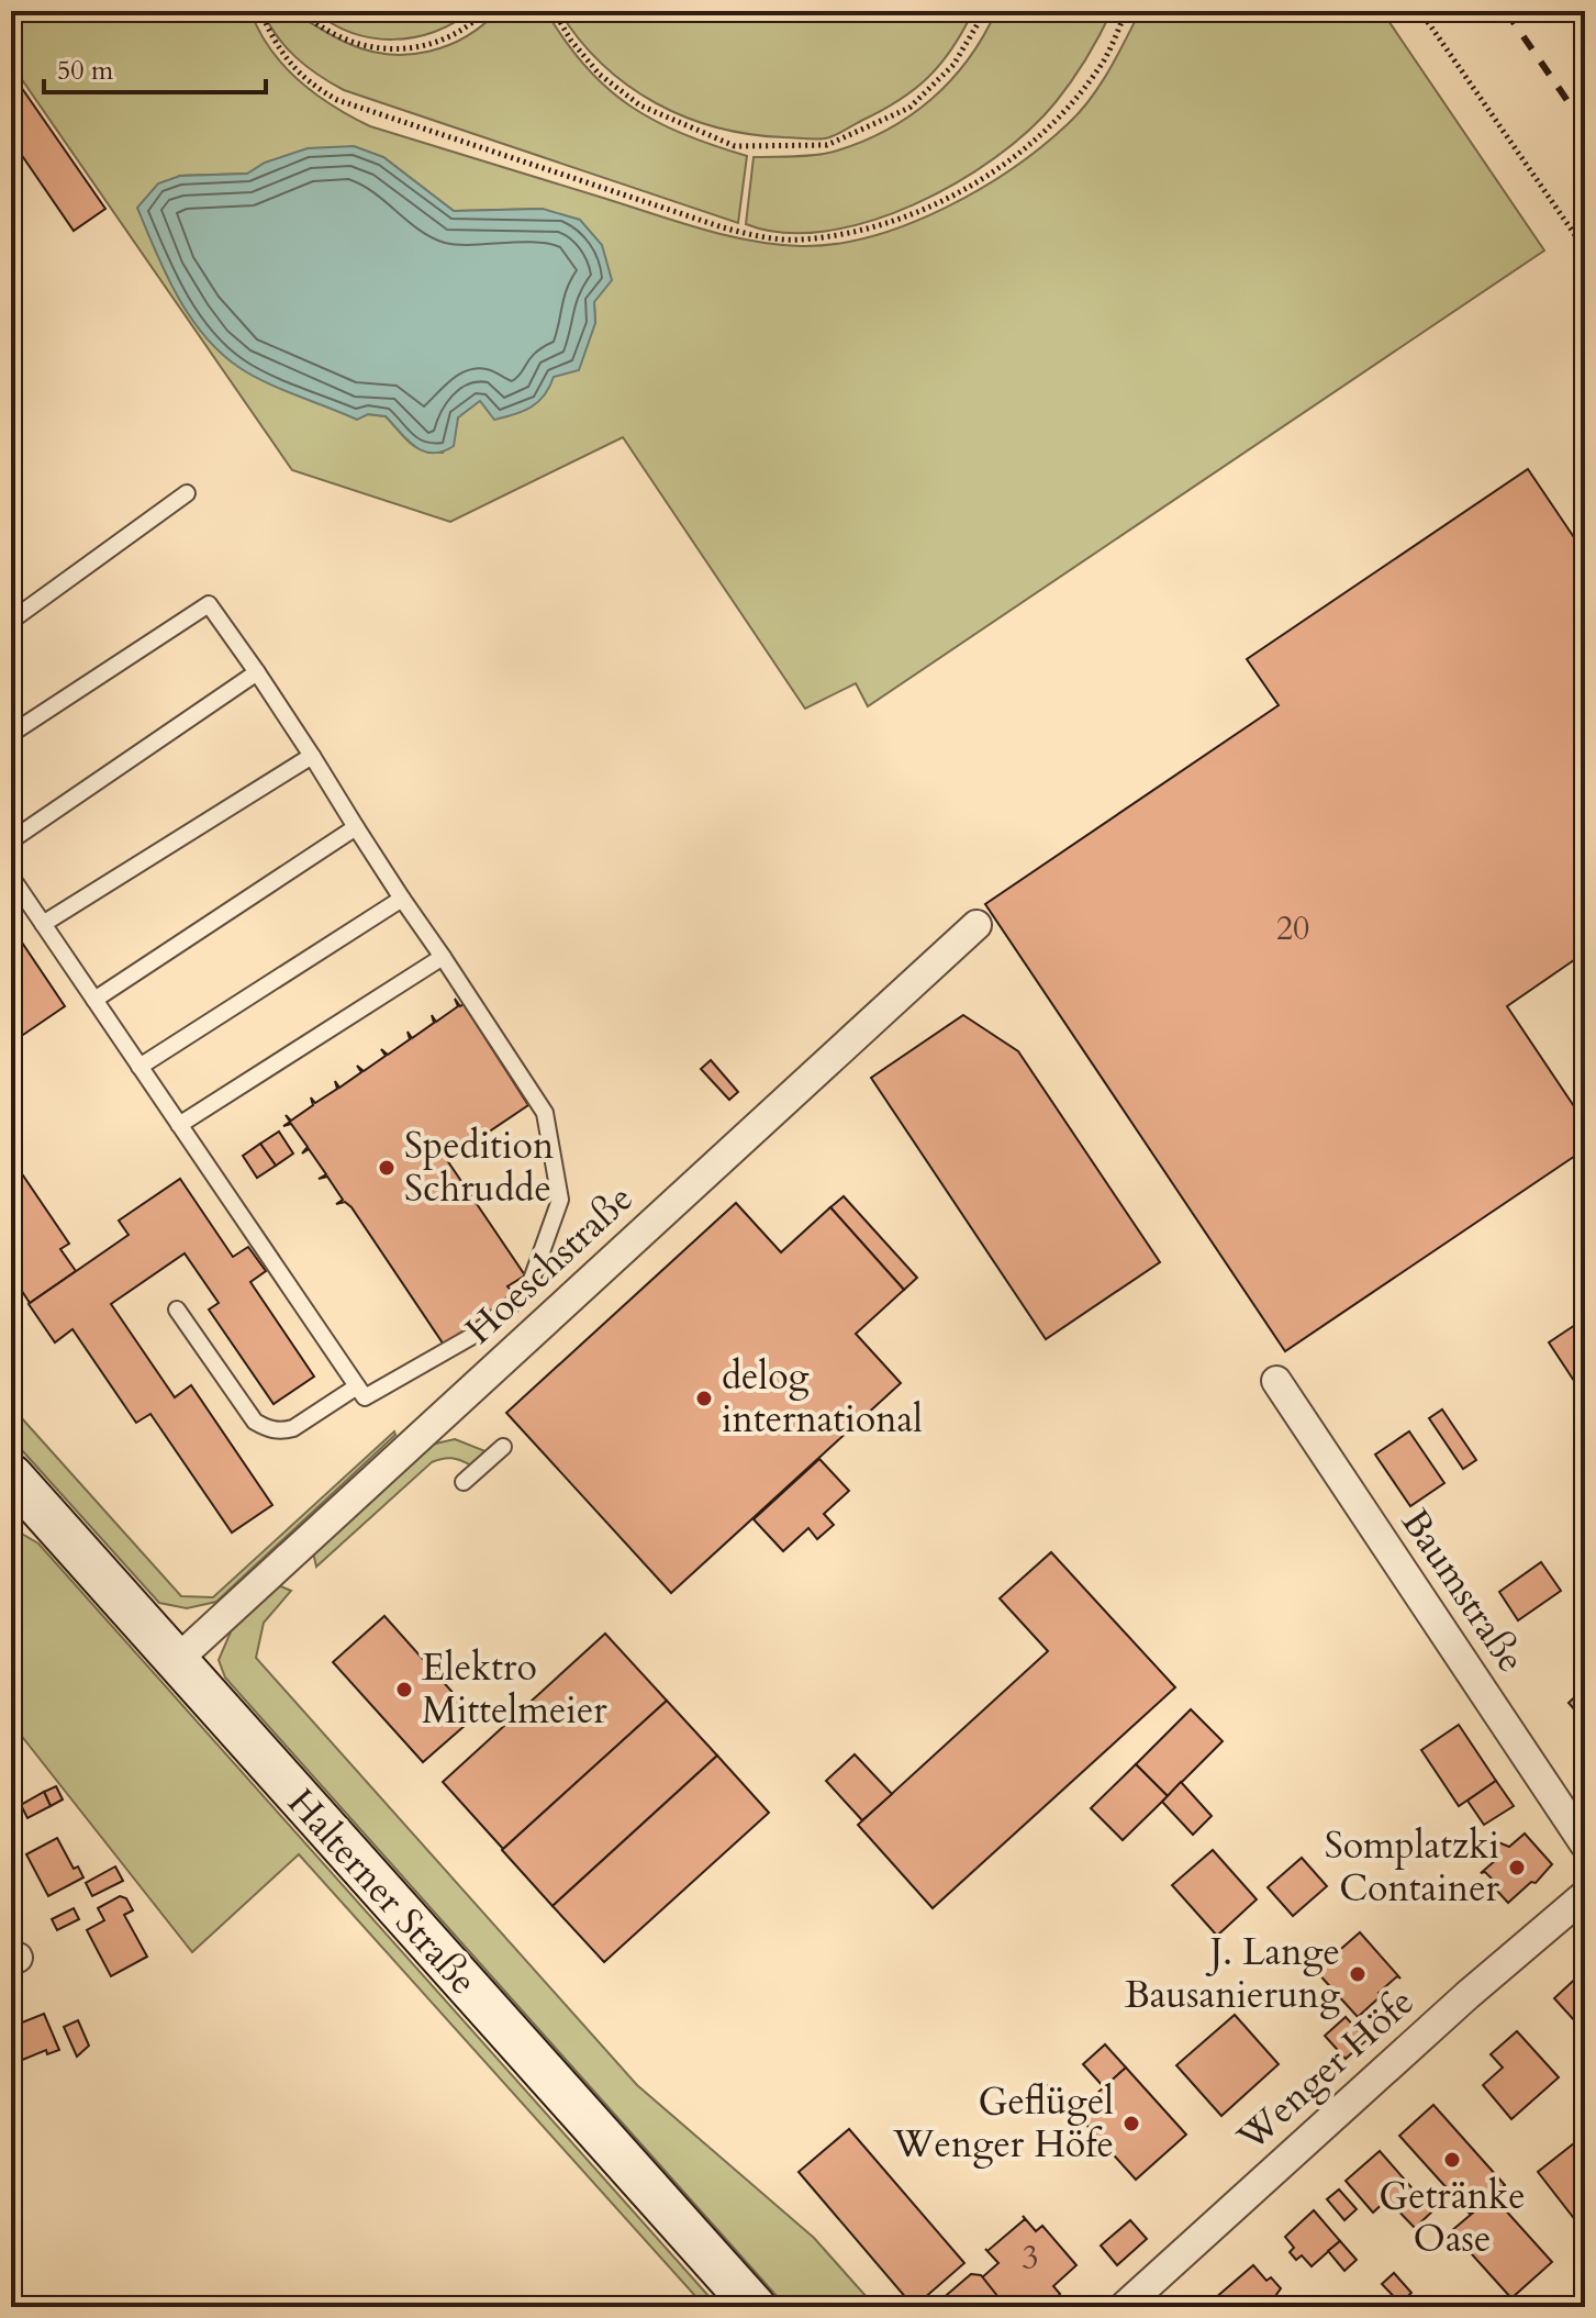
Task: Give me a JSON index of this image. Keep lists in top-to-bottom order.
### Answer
{
  "streets": {
    "main road": ["Halterner Straße"],
    "street": ["Hoeschstraße", "Baumstraße", "Wenger Höfe"]
  },
  "crossings": [
    ["Hoeschstraße", "Halterner Straße"]
  ],
  "places": [
    "Spedition Schrudde",
    "delog international",
    "Elektro Mittelmeier",
    "Somplatzki Container",
    "J. Lange Bausanierung",
    "Geflügel Wenger Höfe",
    "Getränke Oase"
  ],
  "house_numbers": ["20", "3"],
  "scale_bar": "50 m"
}
